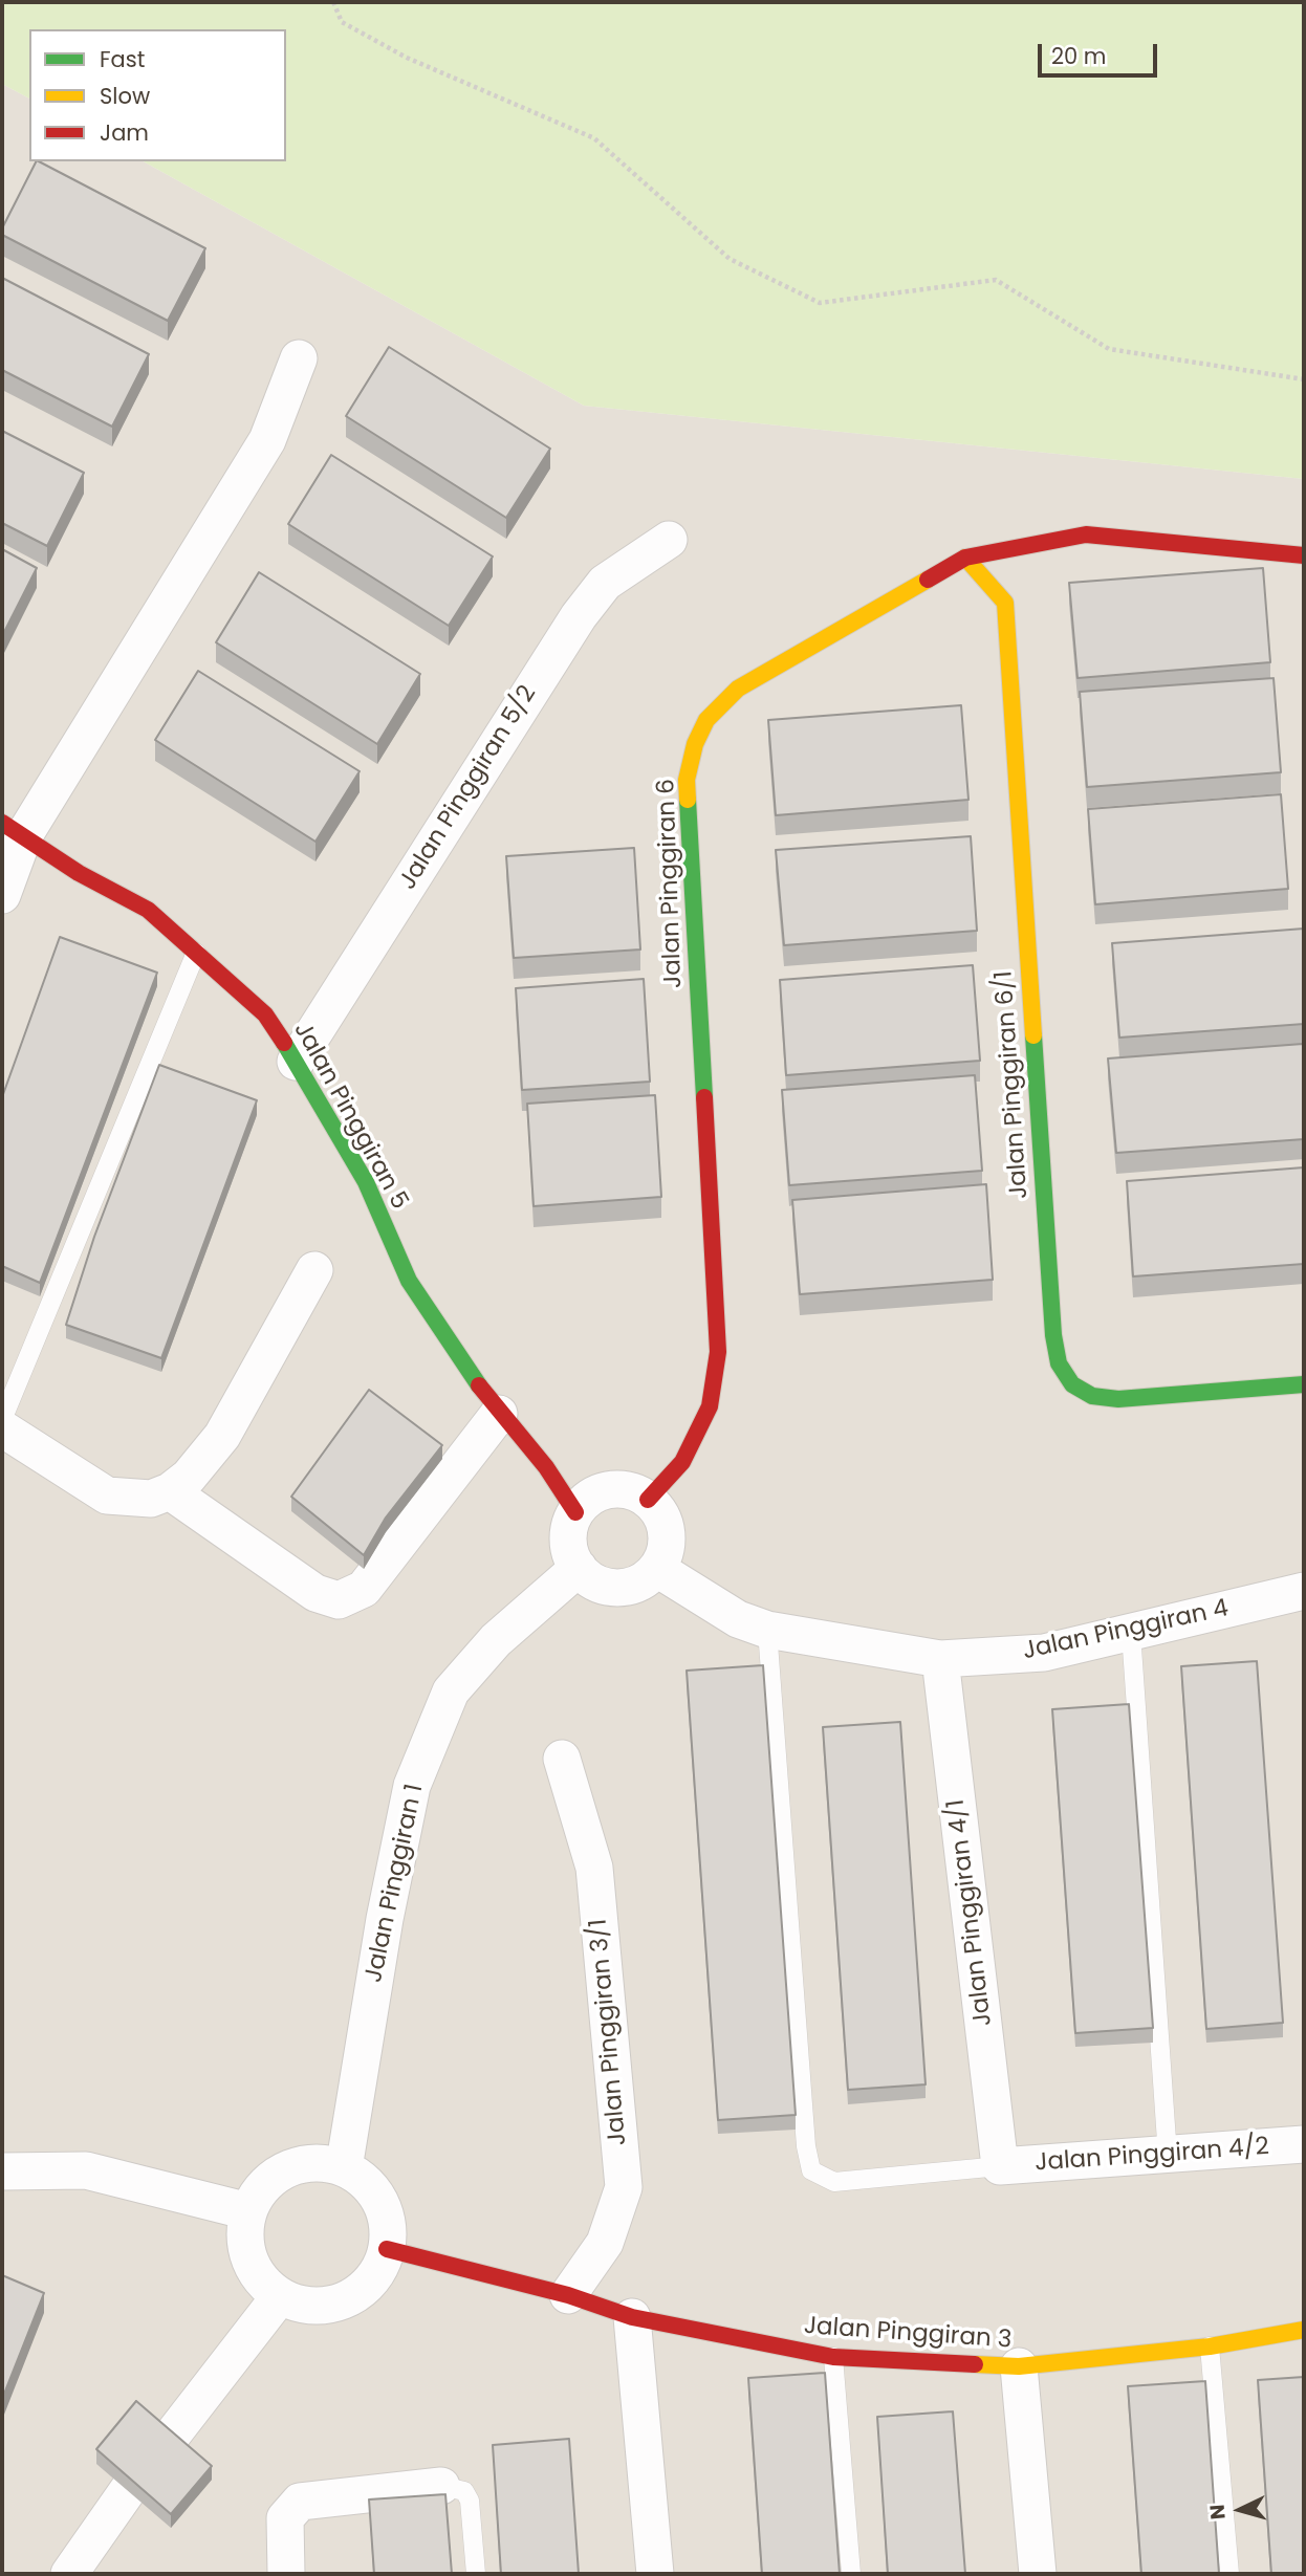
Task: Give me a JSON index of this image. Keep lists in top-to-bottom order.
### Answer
{
  "streets": {
    "street": [
      "Jalan Pinggiran 5/2",
      "Jalan Pinggiran 6",
      "Jalan Pinggiran 6/1",
      "Jalan Pinggiran 5",
      "Jalan Pinggiran 4",
      "Jalan Pinggiran 1",
      "Jalan Pinggiran 4/1",
      "Jalan Pinggiran 3/1",
      "Jalan Pinggiran 4/2",
      "Jalan Pinggiran 3"
    ]
  },
  "crossings": [
    ["Jalan Pinggiran 5/2", "Jalan Pinggiran 5"],
    ["Jalan Pinggiran 6", "Jalan Pinggiran 6/1"],
    ["Jalan Pinggiran 6", "Jalan Pinggiran 5"],
    ["Jalan Pinggiran 6", "Jalan Pinggiran 4"],
    ["Jalan Pinggiran 6", "Jalan Pinggiran 1"],
    ["Jalan Pinggiran 5", "Jalan Pinggiran 4"],
    ["Jalan Pinggiran 5", "Jalan Pinggiran 1"],
    ["Jalan Pinggiran 4", "Jalan Pinggiran 1"],
    ["Jalan Pinggiran 4", "Jalan Pinggiran 4/1"],
    ["Jalan Pinggiran 1", "Jalan Pinggiran 3"],
    ["Jalan Pinggiran 4/1", "Jalan Pinggiran 4/2"],
    ["Jalan Pinggiran 3/1", "Jalan Pinggiran 3"]
  ],
  "legend": ["Fast", "Slow", "Jam"],
  "scale_bar": "20 m",
  "north": "left"
}
